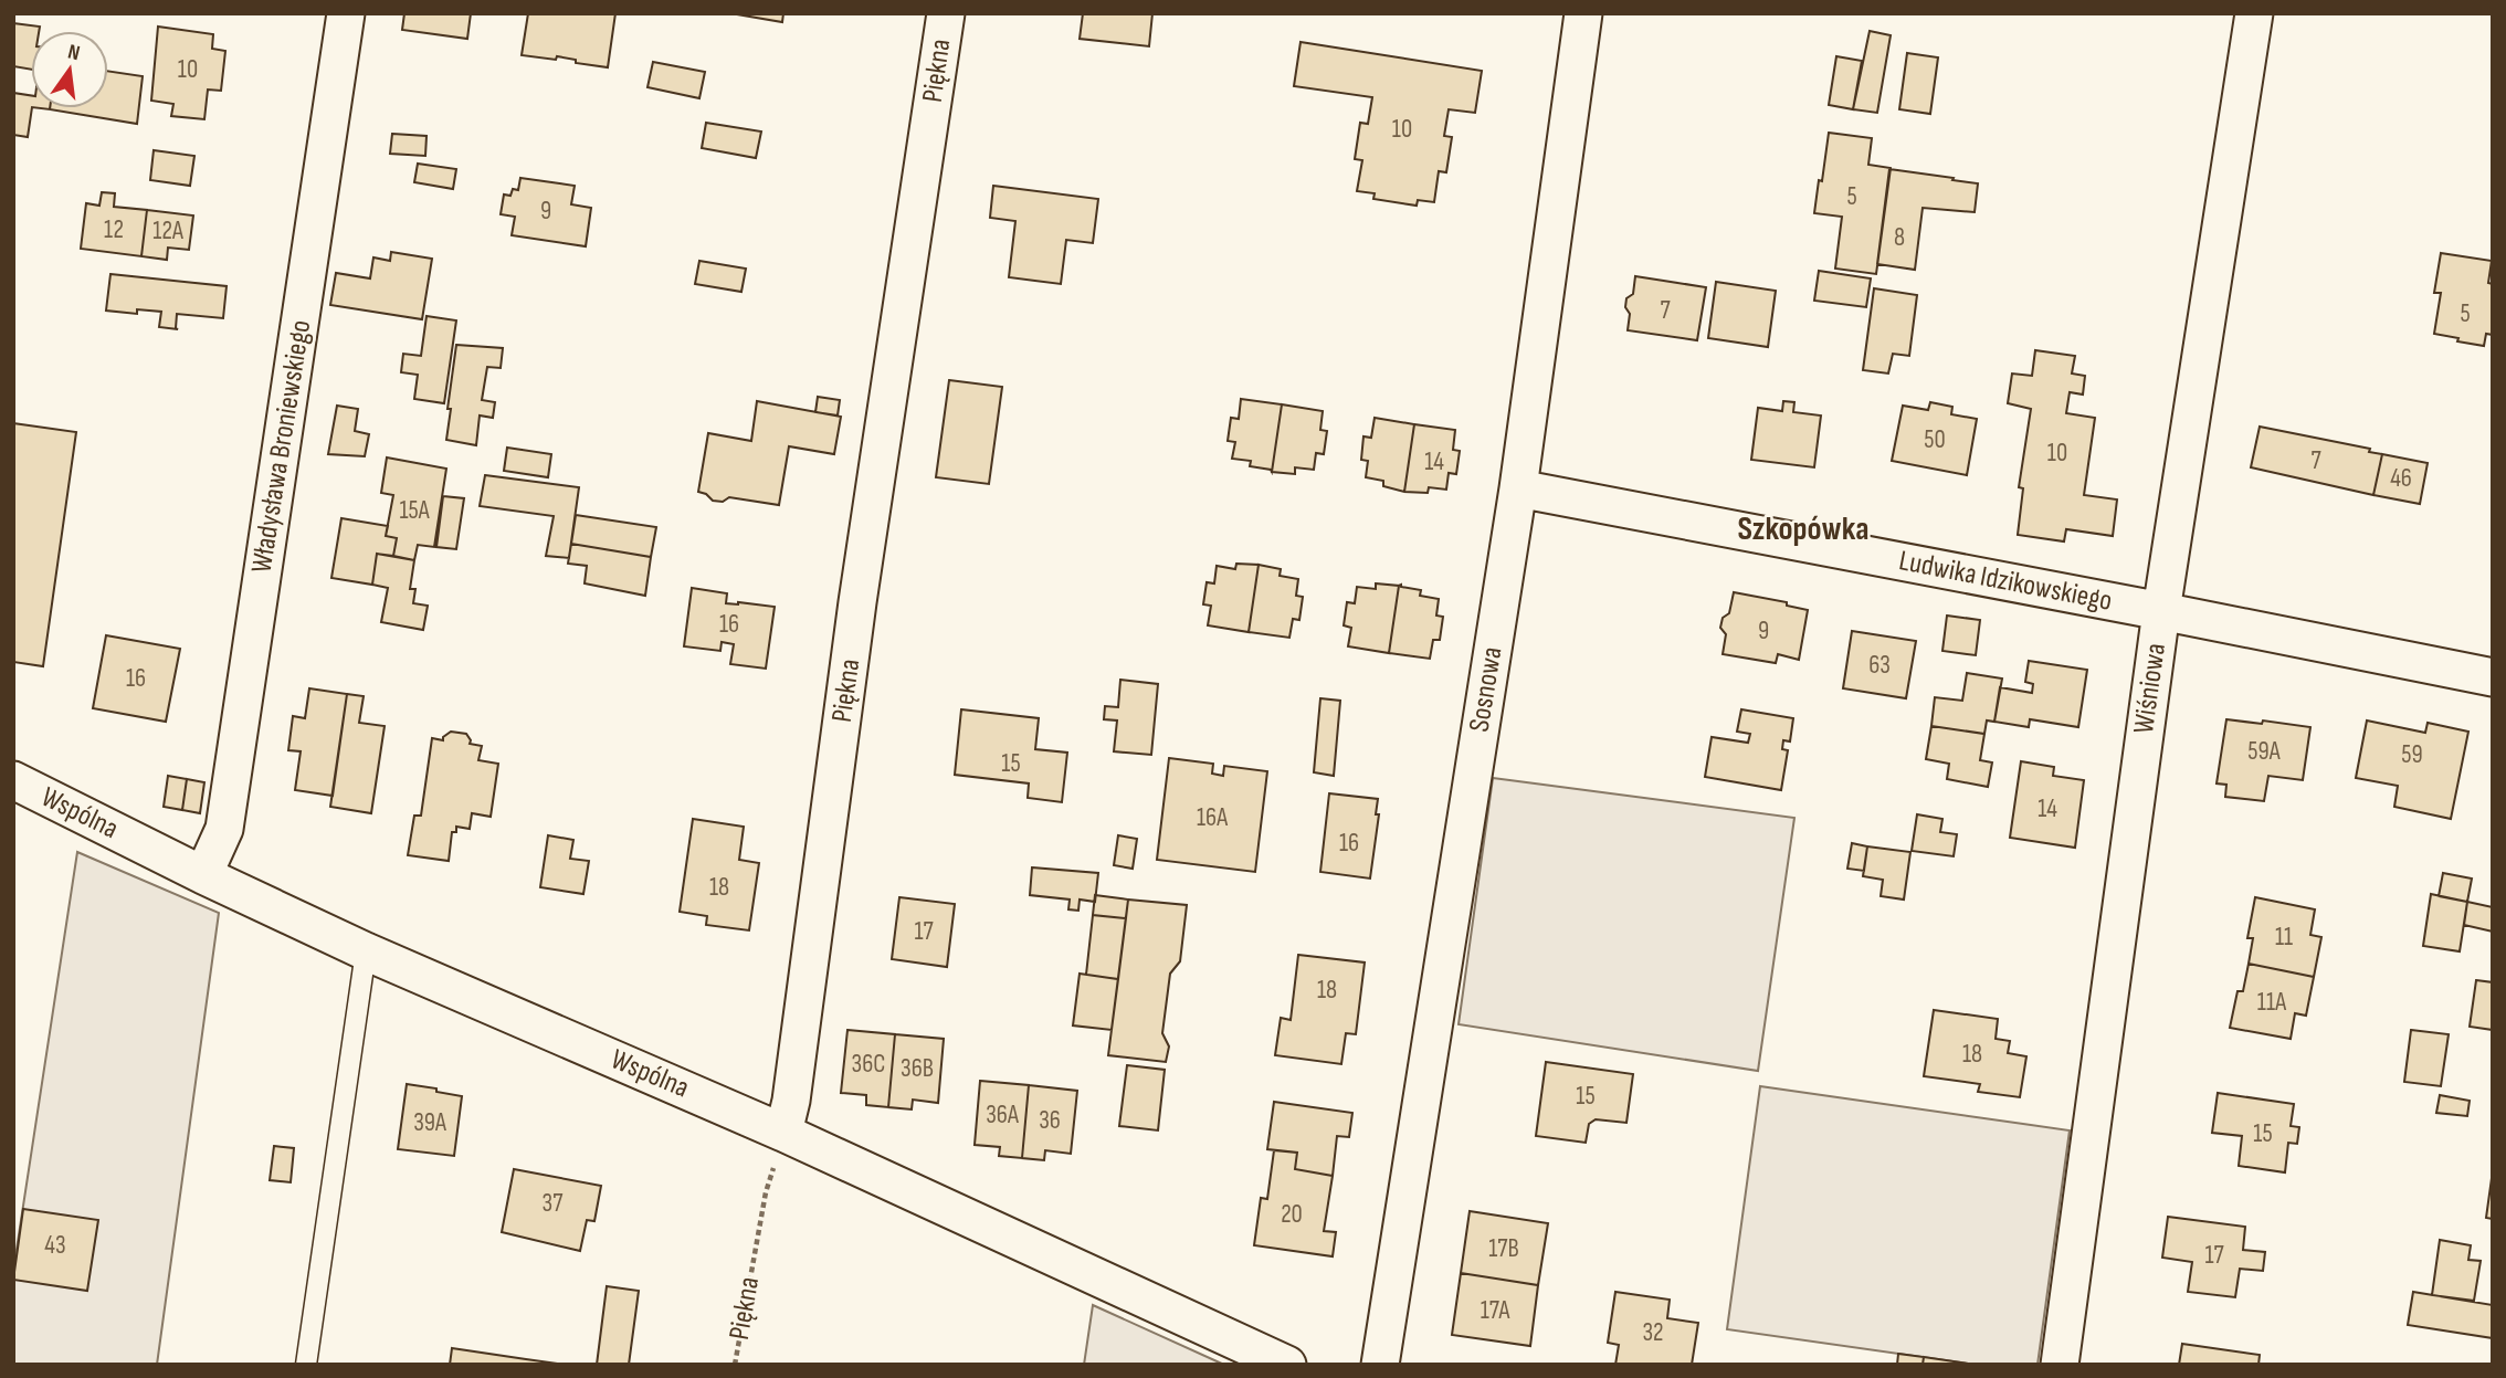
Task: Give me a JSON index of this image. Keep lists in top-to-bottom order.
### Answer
{
  "streets": {
    "street": [
      "Piękna",
      "Władysława Broniewskiego",
      "Ludwika Idzikowskiego",
      "Wiśniowa",
      "Sosnowa",
      "Wspólna"
    ]
  },
  "crossings": [
    ["Piękna", "Wspólna"],
    ["Władysława Broniewskiego", "Wspólna"],
    ["Ludwika Idzikowskiego", "Wiśniowa"],
    ["Ludwika Idzikowskiego", "Sosnowa"]
  ],
  "districts": ["Szkopówka"],
  "house_numbers": [
    "10",
    "10",
    "5",
    "9",
    "12",
    "12A",
    "8",
    "7",
    "5",
    "50",
    "10",
    "7",
    "14",
    "46",
    "15A",
    "16",
    "9",
    "63",
    "16",
    "59A",
    "59",
    "15",
    "14",
    "16A",
    "16",
    "18",
    "17",
    "11",
    "18",
    "11A",
    "18",
    "36C",
    "36B",
    "15",
    "36A",
    "36",
    "39A",
    "15",
    "37",
    "20",
    "43",
    "17B",
    "17",
    "17A",
    "32"
  ],
  "north": "top"
}
